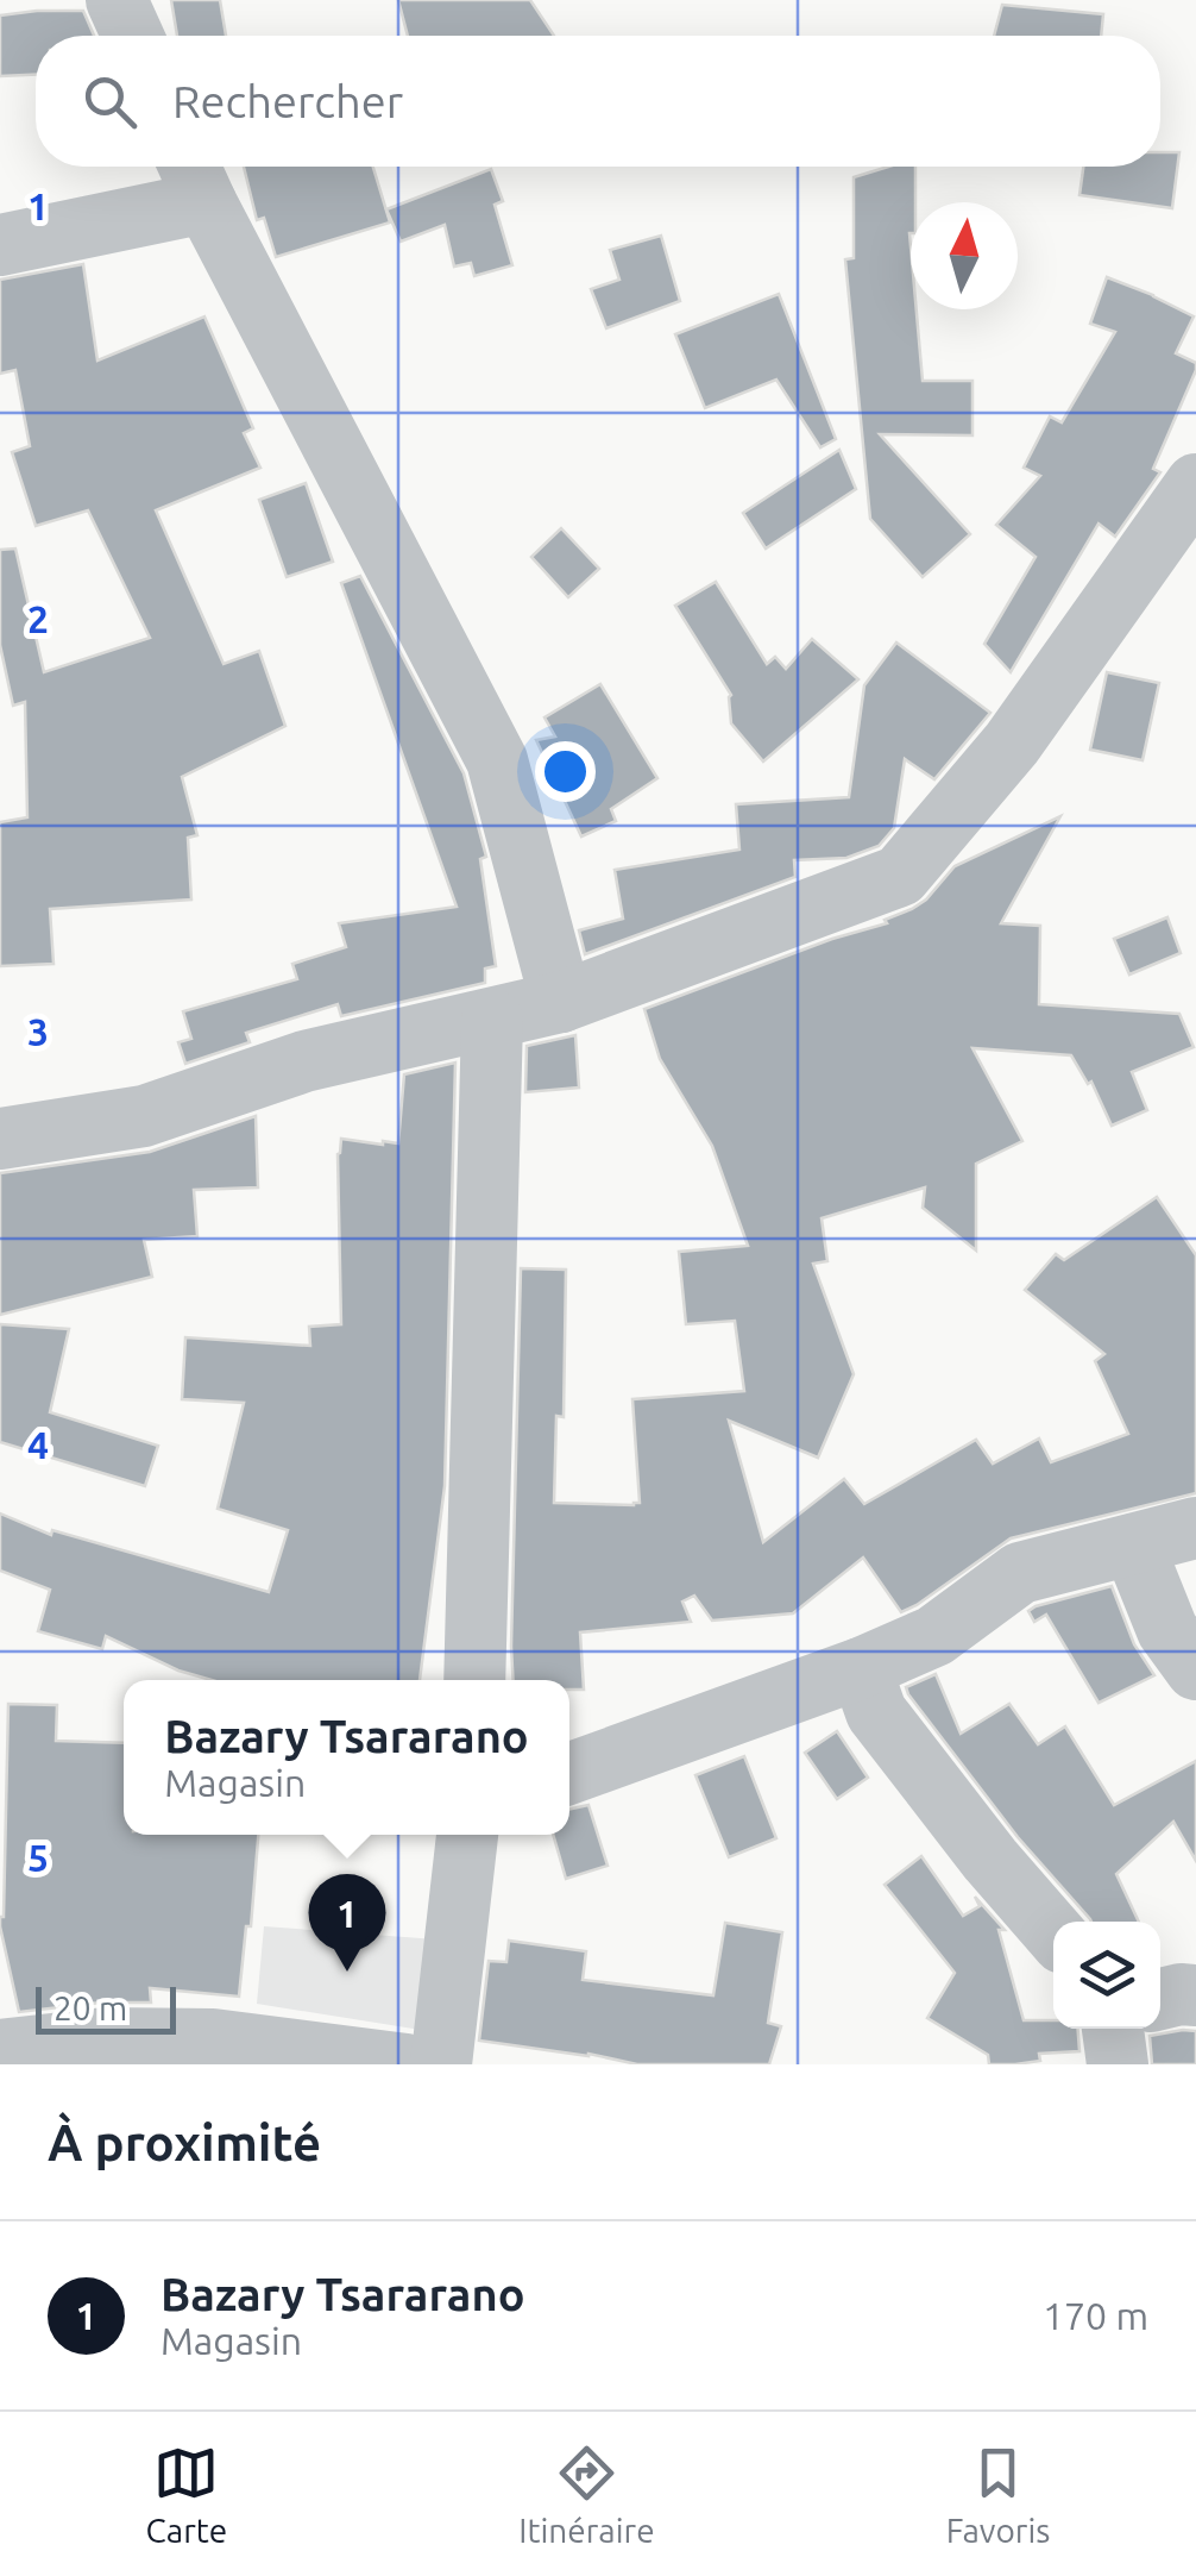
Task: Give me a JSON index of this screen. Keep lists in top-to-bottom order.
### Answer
{
  "scale_bar": "20 m",
  "north": "top",
  "page": {
    "search": "Rechercher",
    "popup": ["Bazary Tsararano", "Magasin"],
    "pins": "1",
    "scale": "20 m",
    "heading": "À proximité",
    "list": [
      {
        "mark": "1",
        "name": "Bazary Tsararano",
        "note": "Magasin",
        "value": "170 m"
      }
    ],
    "nav": ["Carte", "Itinéraire", "Favoris"]
  },
  "grid": {
    "rows": [
      "1",
      "2",
      "3",
      "4",
      "5"
    ]
  }
}
